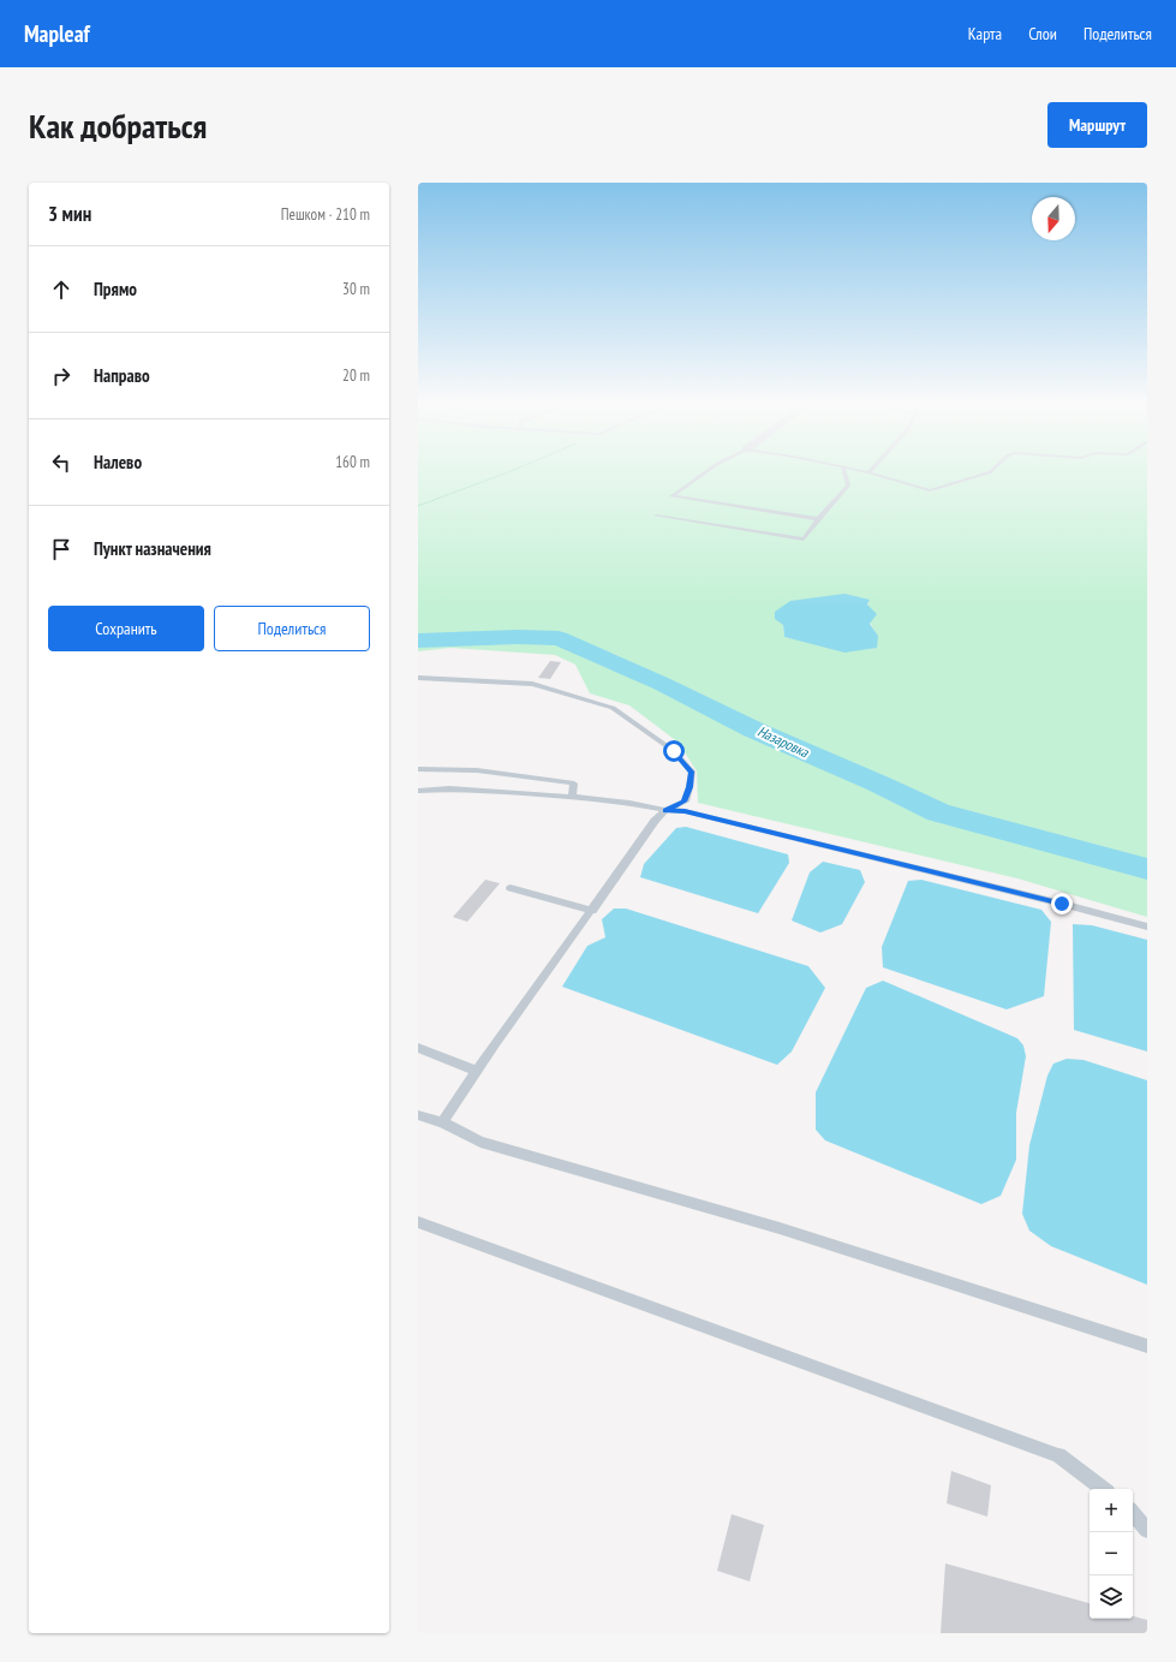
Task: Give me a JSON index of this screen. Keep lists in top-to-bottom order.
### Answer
{
  "water": ["Назаровка"],
  "north": "bottom",
  "page": {
    "header": "Mapleaf",
    "nav": ["Карта", "Слои", "Поделиться"],
    "buttons": [
      "Маршрут",
      ["Сохранить", "Поделиться"]
    ],
    "title": "Как добраться",
    "heading": ["3 мин", "Пешком · 210 m"],
    "list": [
      ["Прямо", "30 m"],
      ["Направо", "20 m"],
      ["Налево", "160 m"],
      "Пункт назначения"
    ],
    "map_buttons": ["+", "−"]
  }
}
